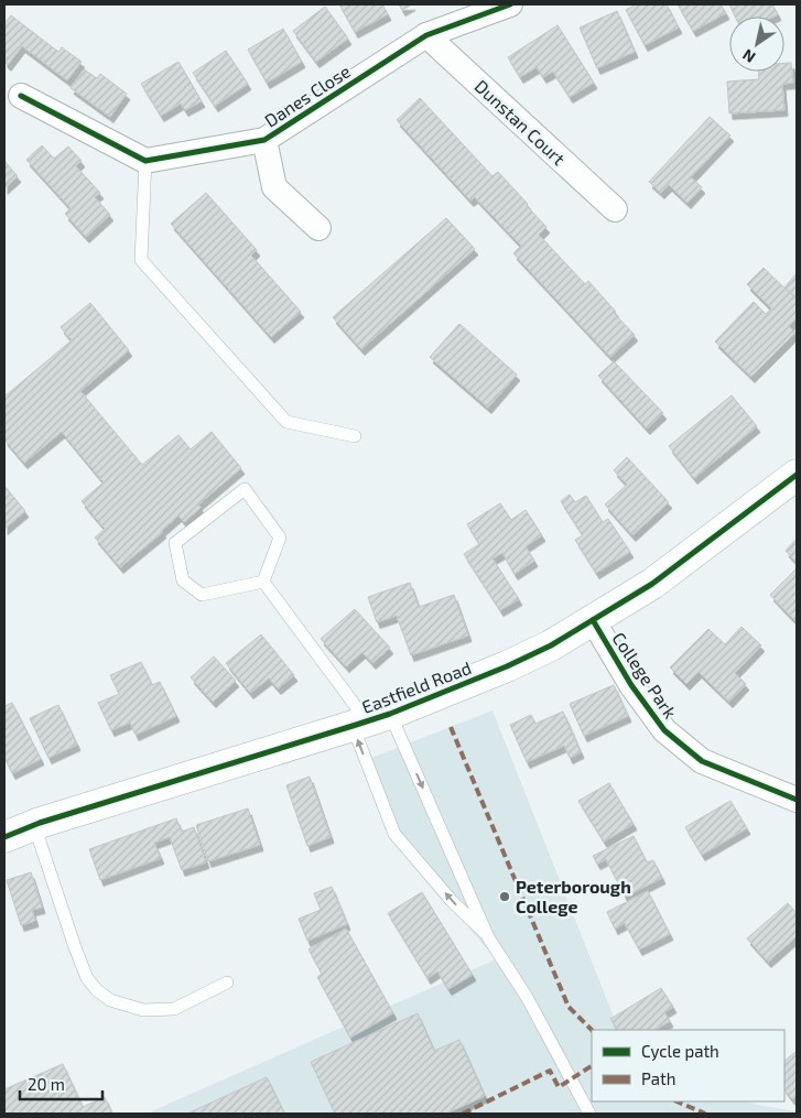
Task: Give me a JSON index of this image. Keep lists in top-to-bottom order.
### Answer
{
  "streets": {
    "street": [
      "Danes Close",
      "Dunstan Court",
      "College Park",
      "Eastfield Road"
    ]
  },
  "crossings": [
    ["Danes Close", "Dunstan Court"],
    ["College Park", "Eastfield Road"]
  ],
  "places": ["Peterborough College"],
  "legend": ["Cycle path", "Path"],
  "scale_bar": "20 m",
  "north": "bottom left"
}
